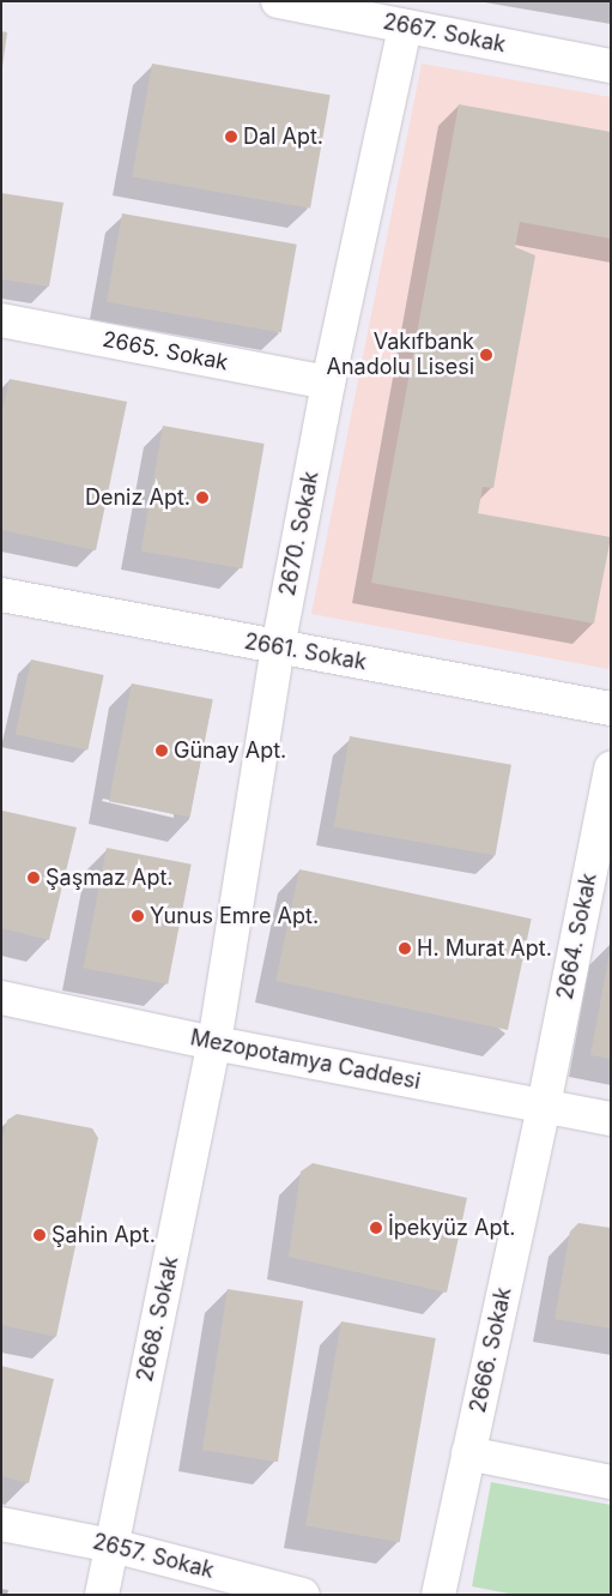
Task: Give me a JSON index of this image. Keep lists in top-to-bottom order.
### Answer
{
  "streets": {
    "street": [
      "2667. Sokak",
      "2665. Sokak",
      "2670. Sokak",
      "2661. Sokak",
      "2664. Sokak",
      "Mezopotamya Caddesi",
      "2668. Sokak",
      "2666. Sokak",
      "2657. Sokak"
    ]
  },
  "crossings": [
    ["2667. Sokak", "2670. Sokak"],
    ["2665. Sokak", "2670. Sokak"],
    ["2670. Sokak", "2661. Sokak"],
    ["2670. Sokak", "Mezopotamya Caddesi"],
    ["2670. Sokak", "2668. Sokak"],
    ["2664. Sokak", "Mezopotamya Caddesi"],
    ["2664. Sokak", "2666. Sokak"],
    ["Mezopotamya Caddesi", "2668. Sokak"],
    ["Mezopotamya Caddesi", "2666. Sokak"],
    ["2668. Sokak", "2657. Sokak"]
  ],
  "places": [
    "Dal Apt.",
    "Vakıfbank Anadolu Lisesi",
    "Deniz Apt.",
    "Günay Apt.",
    "Şaşmaz Apt.",
    "Yunus Emre Apt.",
    "H. Murat Apt.",
    "İpekyüz Apt.",
    "Şahin Apt."
  ]
}
